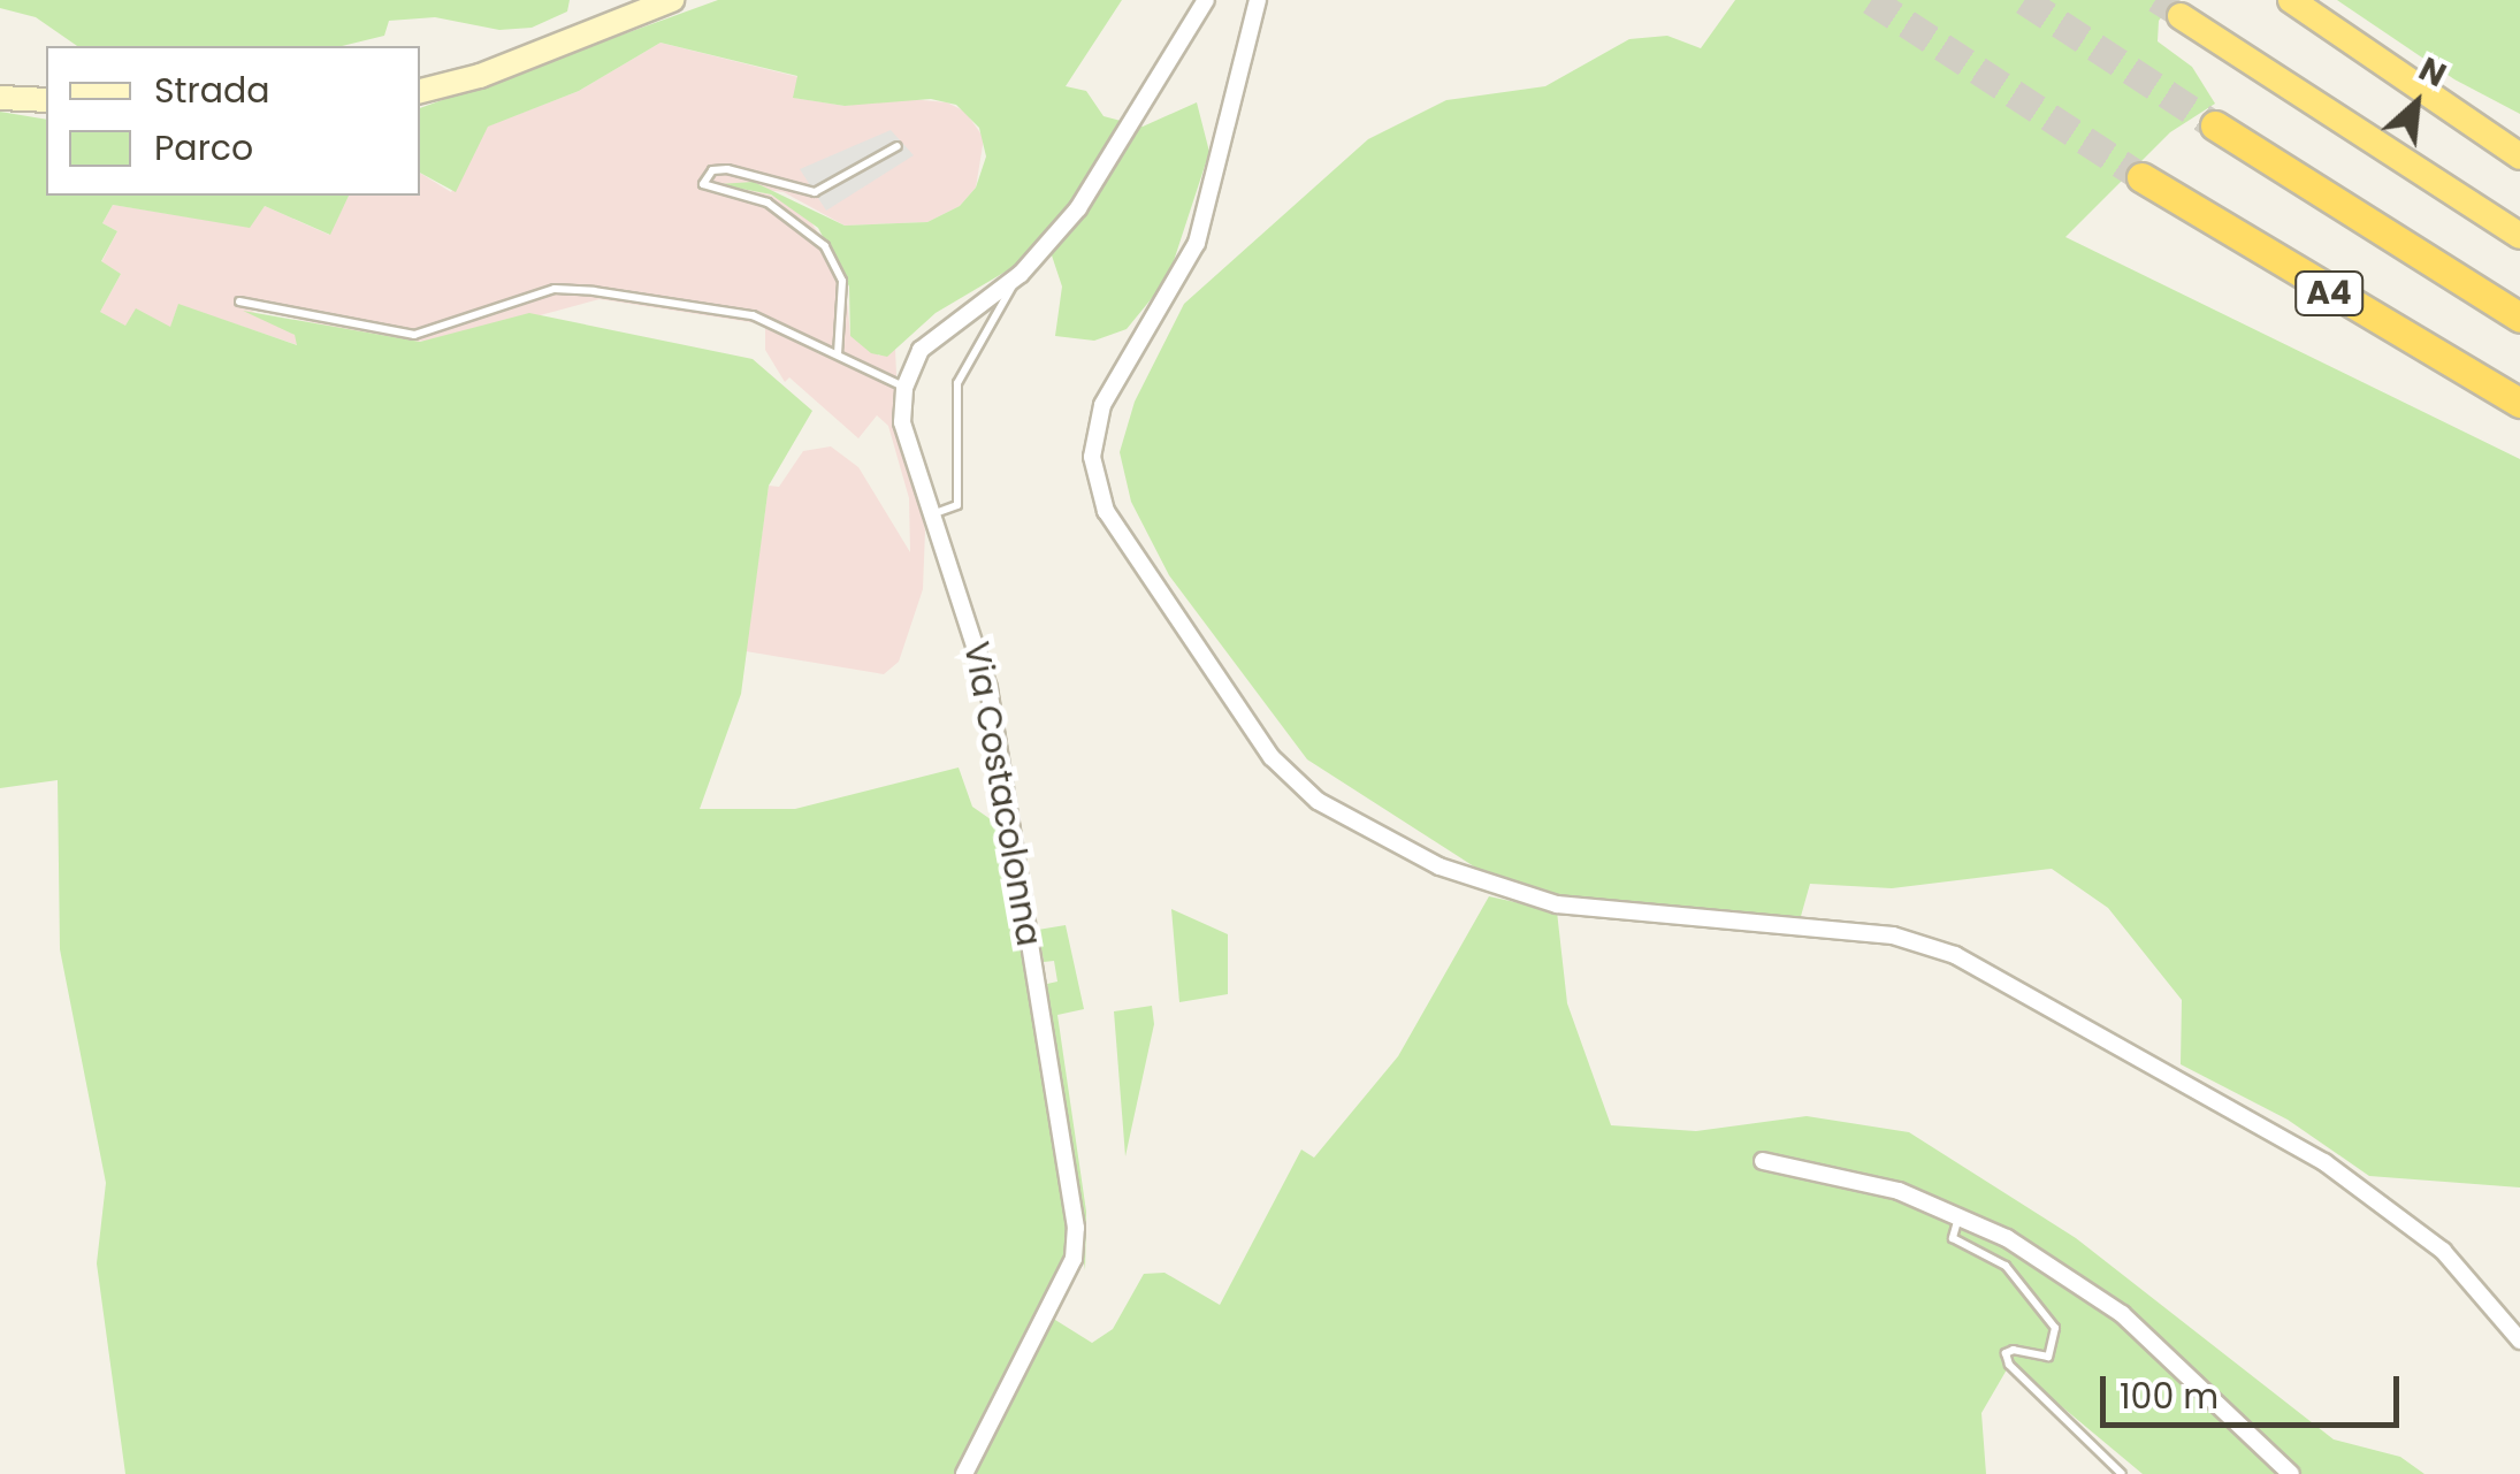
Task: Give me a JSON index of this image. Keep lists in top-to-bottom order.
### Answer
{
  "streets": {
    "highway": ["A4"],
    "street": ["Via Costacolonna"]
  },
  "legend": ["Strada", "Parco"],
  "scale_bar": "100 m",
  "north": "top right"
}
